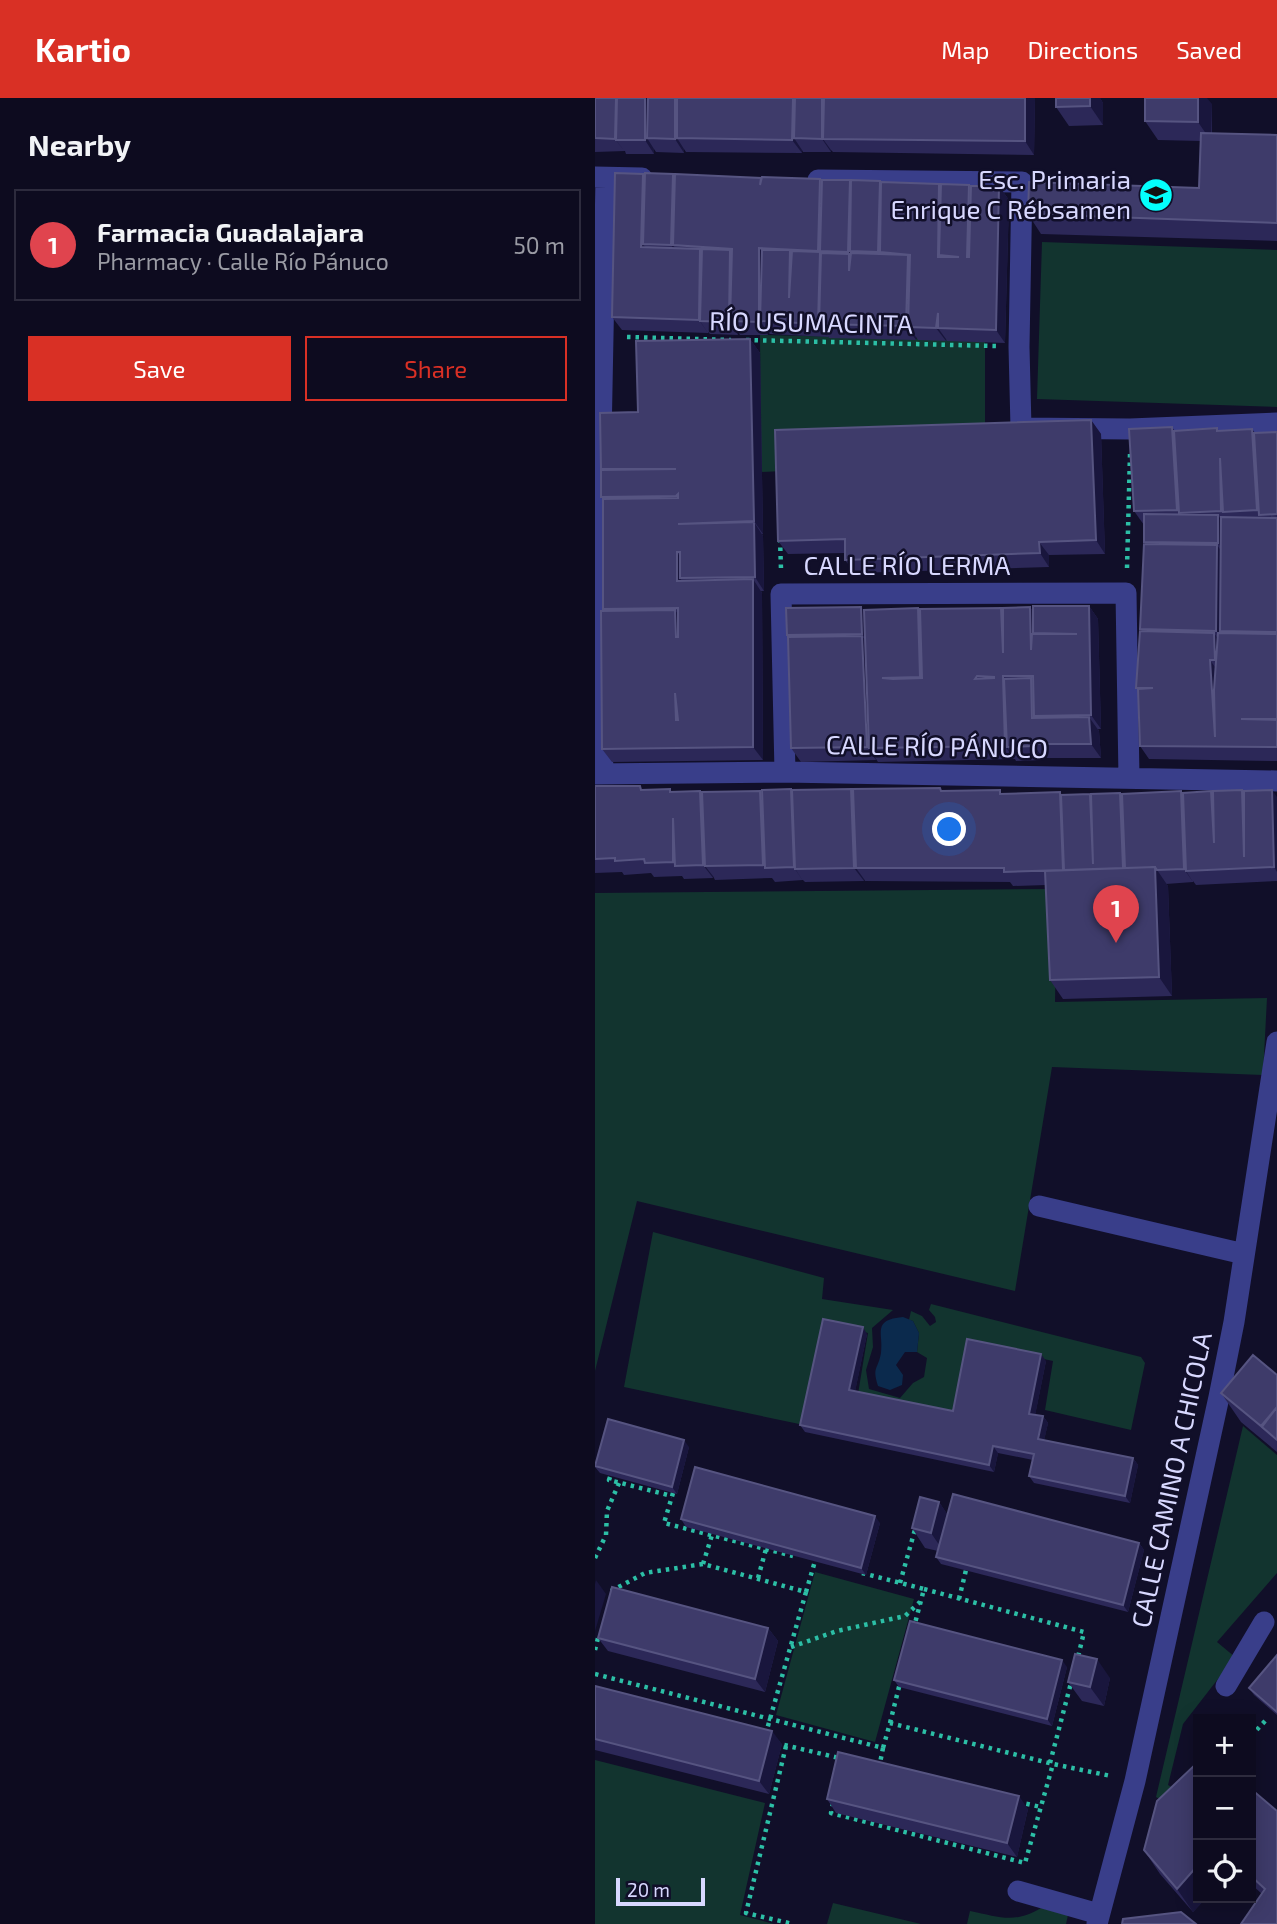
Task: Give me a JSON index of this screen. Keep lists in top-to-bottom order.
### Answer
{
  "streets": {
    "street": ["CALLE RÍO LERMA", "CALLE RÍO PÁNUCO", "CALLE CAMINO A CHICOLA"],
    "path": ["RÍO USUMACINTA"]
  },
  "crossings": [
    ["CALLE RÍO LERMA", "CALLE RÍO PÁNUCO"]
  ],
  "places": {
    "school or university": ["Esc. Primaria Enrique C Rébsamen"]
  },
  "scale_bar": "20 m",
  "page": {
    "header": "Kartio",
    "nav": ["Map", "Directions", "Saved"],
    "heading": "Nearby",
    "list": [
      {
        "mark": "1",
        "name": "Farmacia Guadalajara",
        "note": "Pharmacy · Calle Río Pánuco",
        "value": "50 m"
      }
    ],
    "buttons": ["Save", "Share"],
    "pins": "1",
    "map_buttons": ["+", "−"],
    "scale": "20 m"
  }
}
